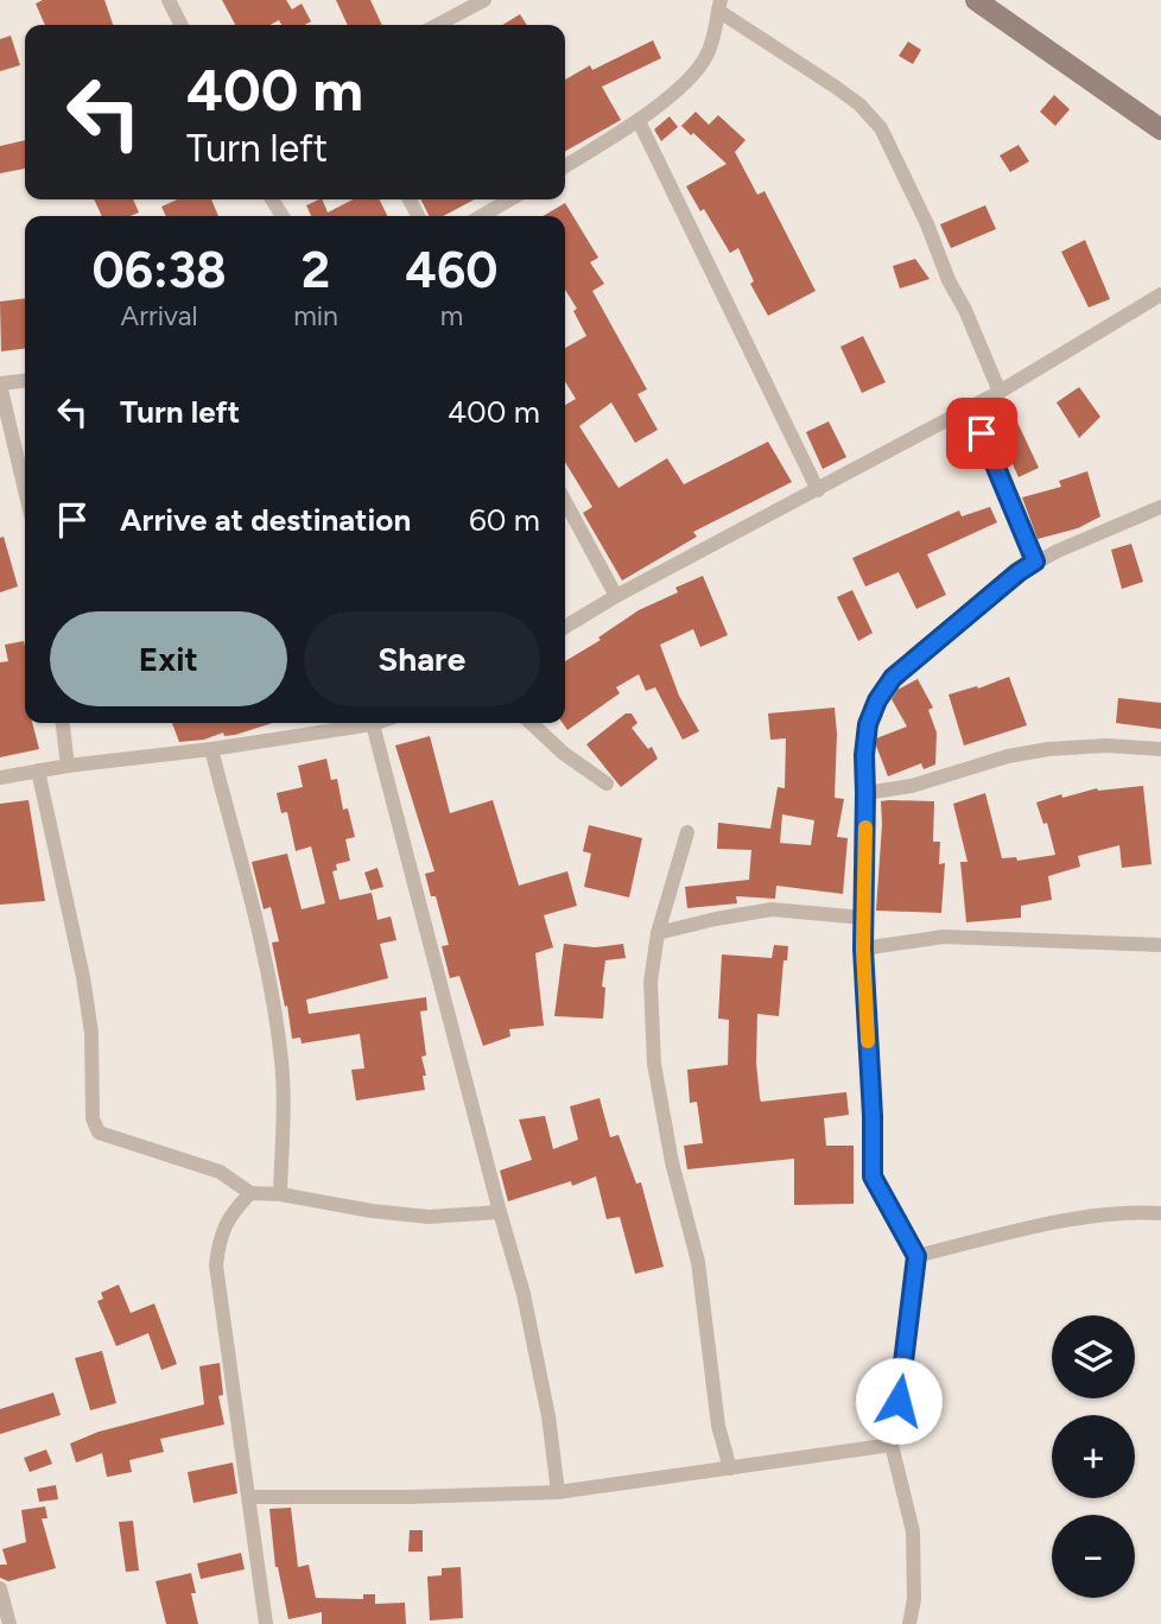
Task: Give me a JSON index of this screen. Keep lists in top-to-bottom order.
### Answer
{
  "page": {
    "turn": ["400 m", "Turn left"],
    "eta": [
      "06:38",
      "Arrival",
      "2",
      "min",
      "460",
      "m"
    ],
    "list": [
      {
        "name": "Turn left",
        "value": "400 m"
      },
      {
        "name": "Arrive at destination",
        "value": "60 m"
      }
    ],
    "buttons": ["Exit", "Share"],
    "map_buttons": ["+", "−"]
  }
}
